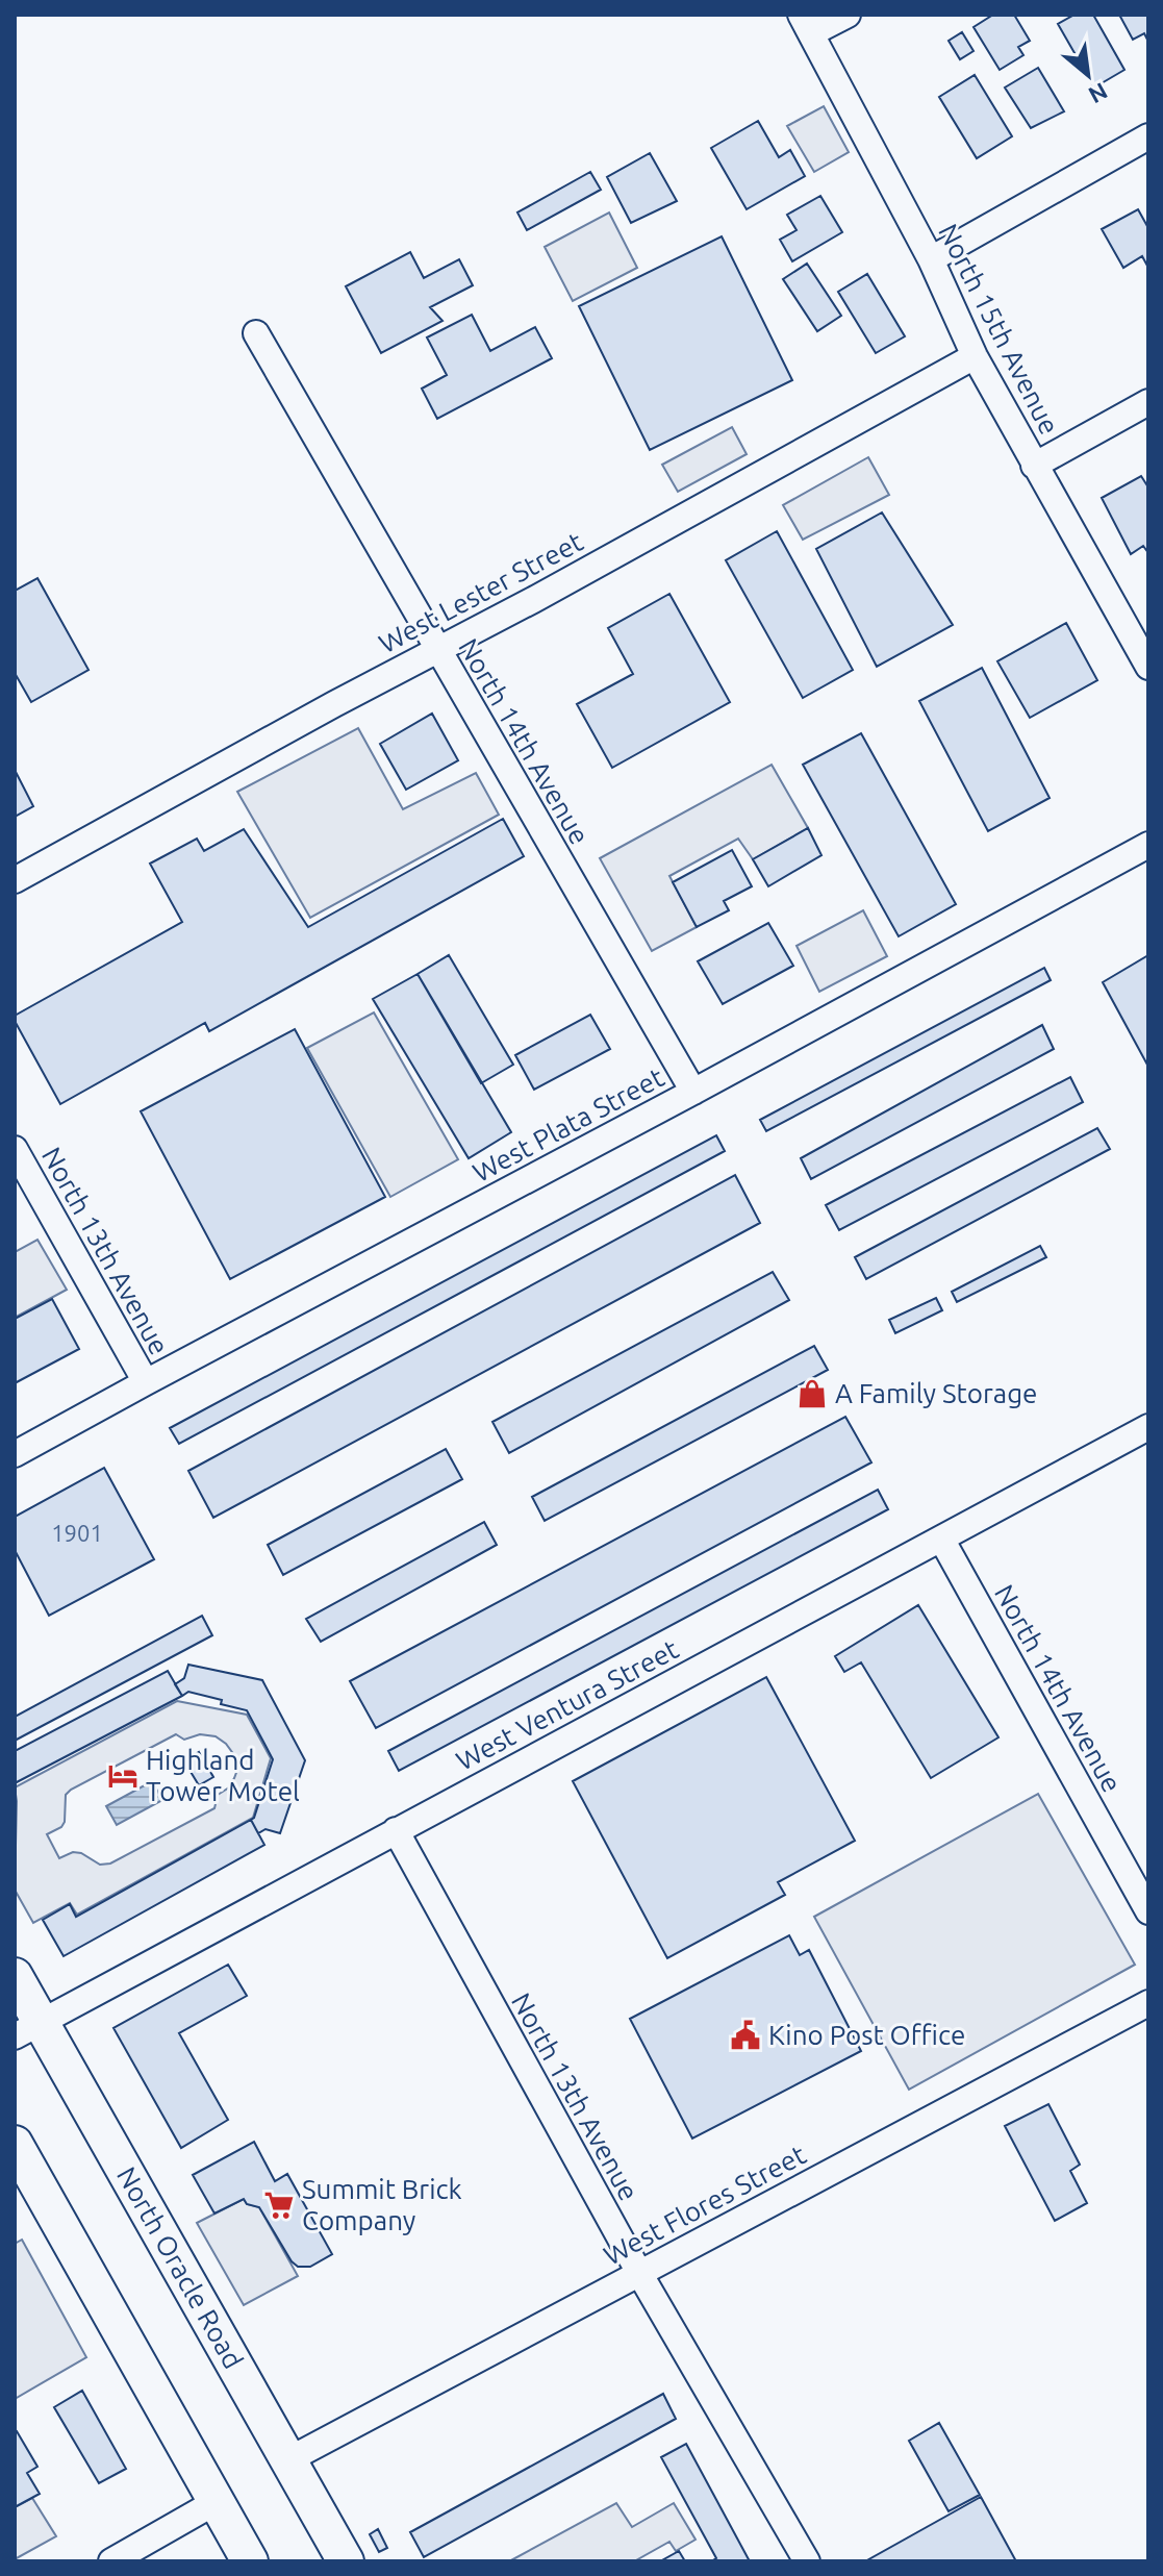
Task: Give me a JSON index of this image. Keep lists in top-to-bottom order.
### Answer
{
  "streets": {
    "main road": ["North Oracle Road"],
    "street": [
      "North 15th Avenue",
      "West Lester Street",
      "North 14th Avenue",
      "West Plata Street",
      "North 13th Avenue",
      "West Ventura Street",
      "West Flores Street"
    ]
  },
  "crossings": [
    ["North 15th Avenue", "West Lester Street"],
    ["West Lester Street", "North 14th Avenue"],
    ["North 14th Avenue", "West Plata Street"],
    ["North 14th Avenue", "West Ventura Street"],
    ["West Plata Street", "North 13th Avenue"],
    ["North 13th Avenue", "West Ventura Street"],
    ["North 13th Avenue", "West Flores Street"],
    ["West Ventura Street", "North Oracle Road"],
    ["West Flores Street", "North Oracle Road"]
  ],
  "places": {
    "shop": ["A Family Storage"],
    "hotel": ["Highland Tower Motel"],
    "public building": ["Kino Post Office"],
    "supermarket": ["Summit Brick Company"]
  },
  "house_numbers": ["1901"],
  "north": "bottom right"
}
